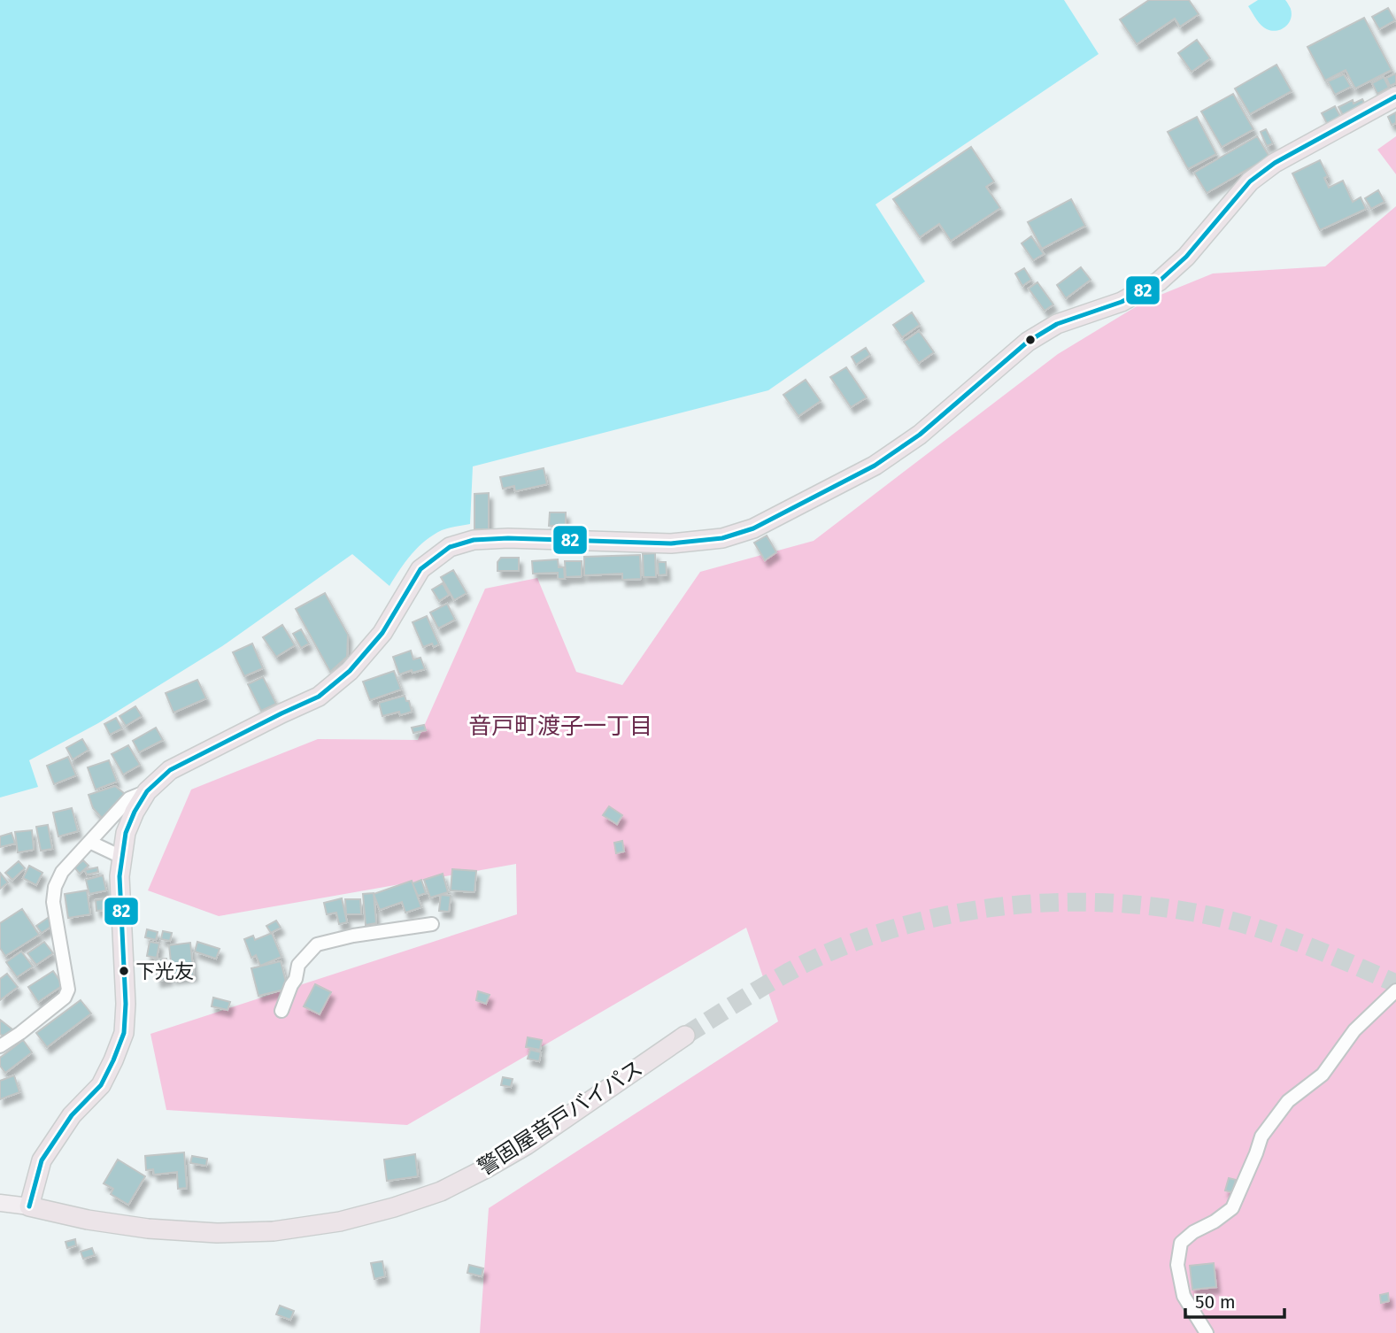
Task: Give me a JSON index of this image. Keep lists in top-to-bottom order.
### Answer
{
  "streets": {
    "highway": ["警固屋音戸バイパス"]
  },
  "districts": ["音戸町渡子一丁目"],
  "places": ["下光友"],
  "lines": ["transit line 82"],
  "scale_bar": "50 m"
}
